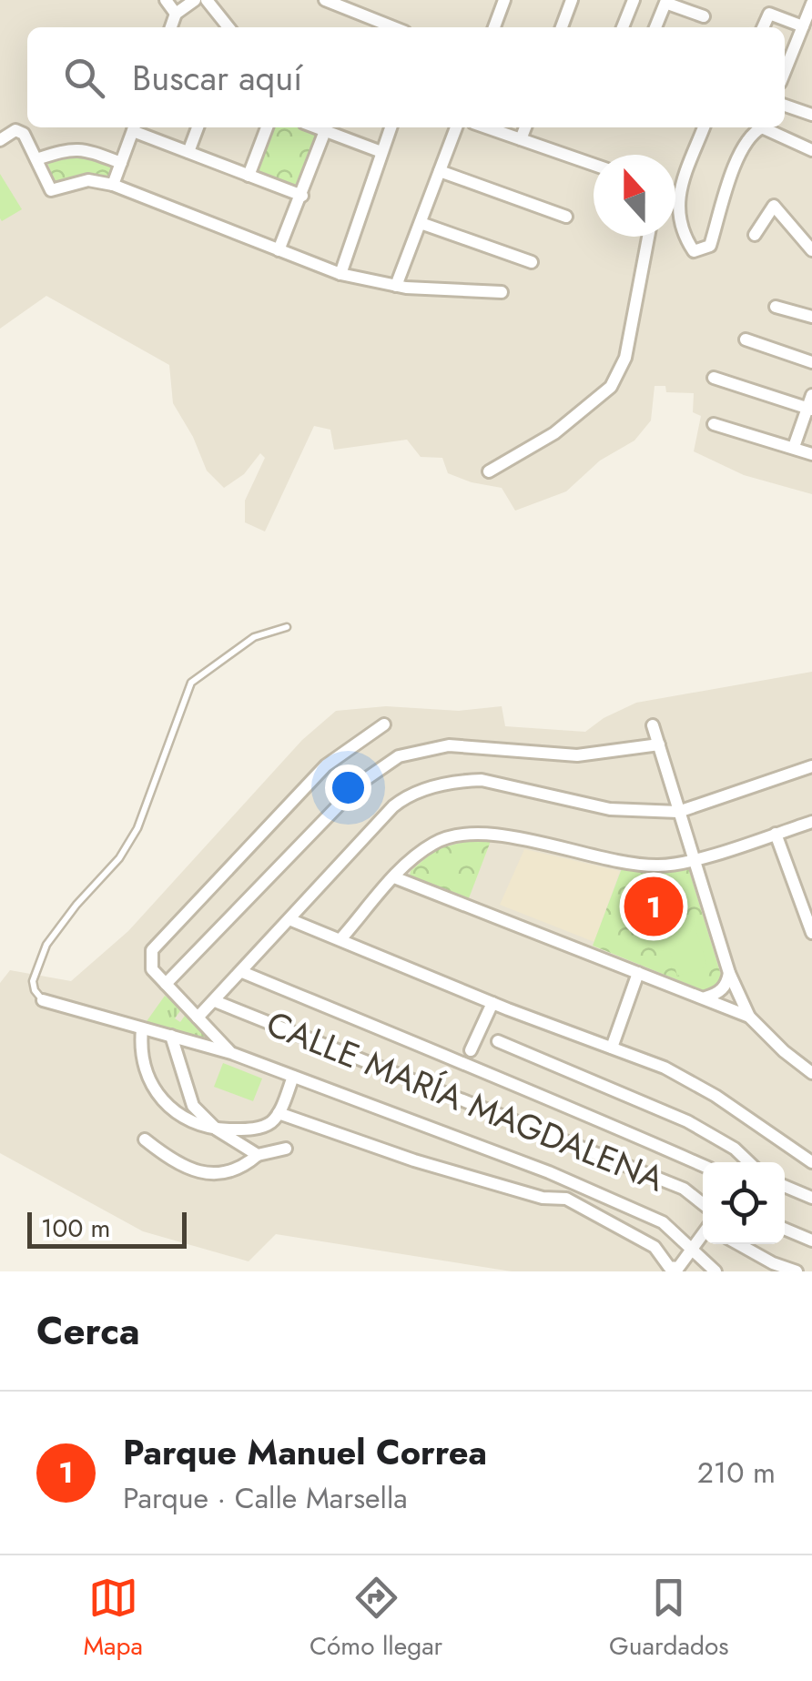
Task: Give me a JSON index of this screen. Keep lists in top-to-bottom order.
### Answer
{
  "streets": {
    "street": ["CALLE MARÍA MAGDALENA"]
  },
  "scale_bar": "100 m",
  "north": "top",
  "page": {
    "search": "Buscar aquí",
    "pins": "1",
    "scale": "100 m",
    "heading": "Cerca",
    "list": [
      {
        "mark": "1",
        "name": "Parque Manuel Correa",
        "note": "Parque · Calle Marsella",
        "value": "210 m"
      }
    ],
    "nav": ["Mapa", "Cómo llegar", "Guardados"]
  }
}
